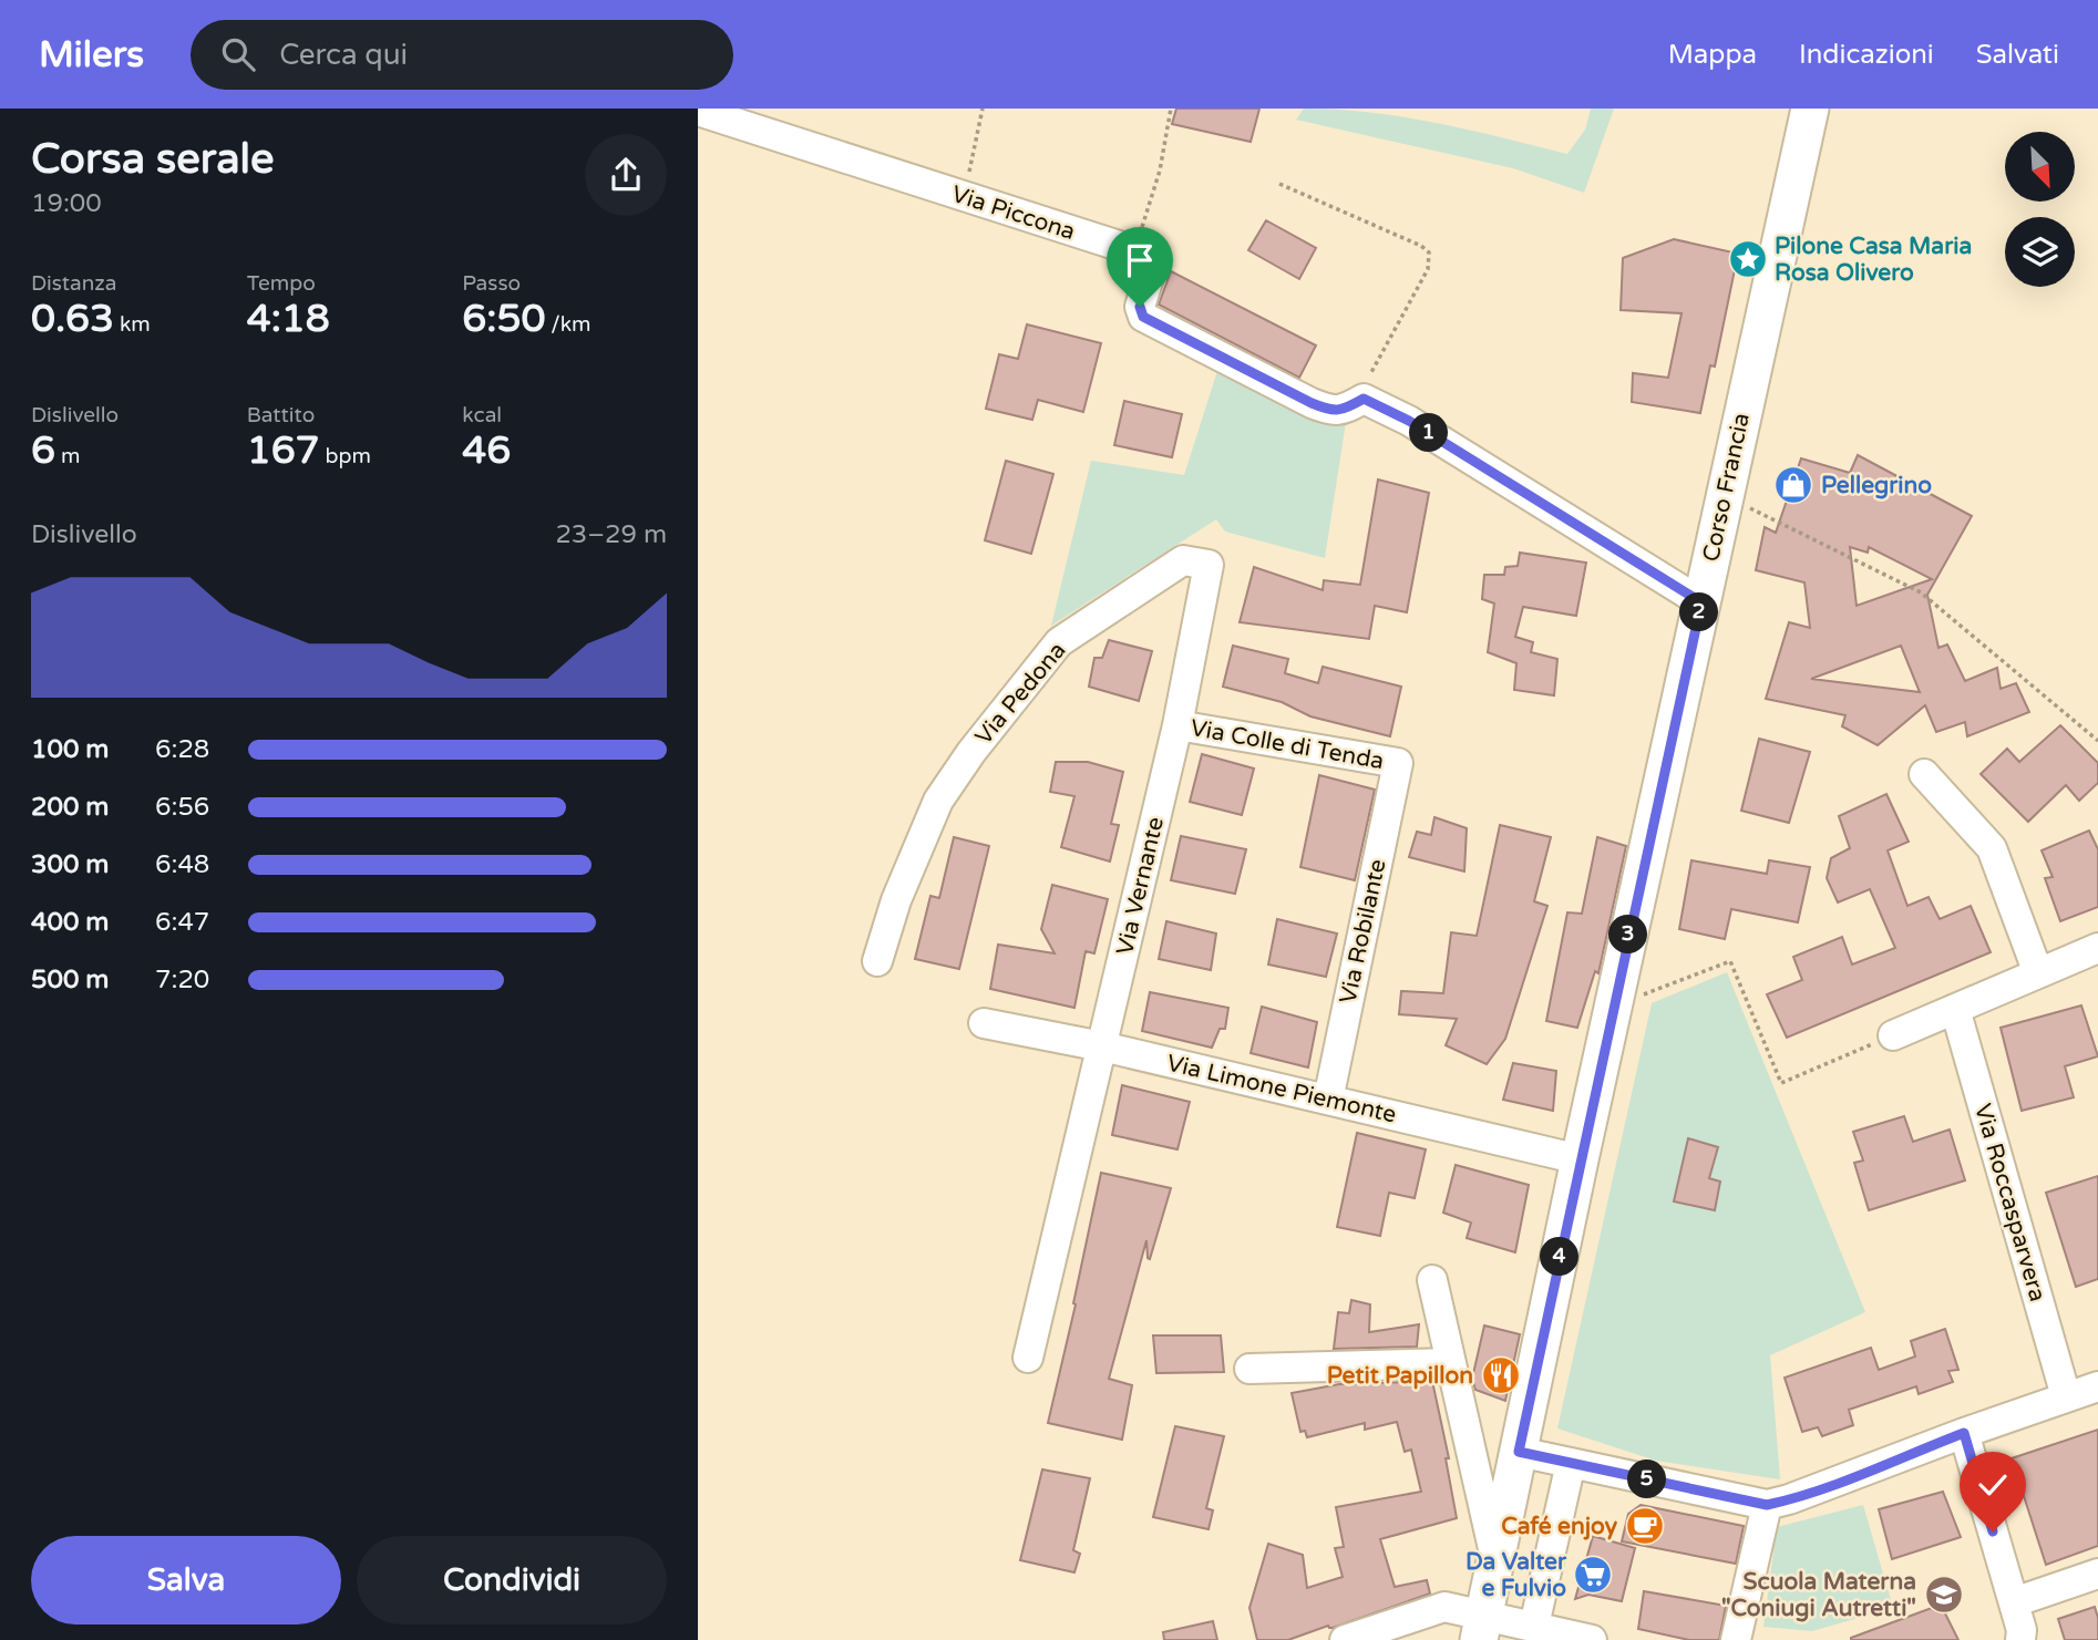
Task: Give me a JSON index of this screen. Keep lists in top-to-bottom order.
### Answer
{
  "streets": {
    "main road": ["Corso Francia"],
    "street": [
      "Via Piccona",
      "Via Pedona",
      "Via Colle di Tenda",
      "Via Vernante",
      "Via Robilante",
      "Via Limone Piemonte",
      "Via Roccasparvera"
    ]
  },
  "crossings": [
    ["Corso Francia", "Via Limone Piemonte"],
    ["Via Pedona", "Via Colle di Tenda"],
    ["Via Pedona", "Via Vernante"],
    ["Via Colle di Tenda", "Via Vernante"],
    ["Via Colle di Tenda", "Via Robilante"],
    ["Via Vernante", "Via Limone Piemonte"],
    ["Via Robilante", "Via Limone Piemonte"]
  ],
  "places": {
    "place": ["Pilone Casa Maria Rosa Olivero"],
    "shop": ["Pellegrino"],
    "restaurant": ["Petit Papillon"],
    "cafe": ["Café enjoy"],
    "supermarket": ["Da Valter e Fulvio"],
    "school or university": ["Scuola Materna \"Coniugi Autretti\""]
  },
  "north": "bottom right",
  "page": {
    "header": "Milers",
    "search": "Cerca qui",
    "nav": ["Mappa", "Indicazioni", "Salvati"],
    "heading": ["Corsa serale", "19:00"],
    "stats": [
      ["Distanza", "0.63 km"],
      ["Tempo", "4:18"],
      ["Passo", "6:50 /km"],
      ["Dislivello", "6 m"],
      ["Battito", "167 bpm"],
      ["kcal", "46"]
    ],
    "pins": [
      "1",
      "2",
      "3",
      "4",
      "5"
    ],
    "chart": ["Dislivello", "23–29 m"],
    "list": [
      {
        "name": "100 m",
        "note": "6:28"
      },
      {
        "name": "200 m",
        "note": "6:56"
      },
      {
        "name": "300 m",
        "note": "6:48"
      },
      {
        "name": "400 m",
        "note": "6:47"
      },
      {
        "name": "500 m",
        "note": "7:20"
      }
    ],
    "buttons": ["Salva", "Condividi"]
  }
}
